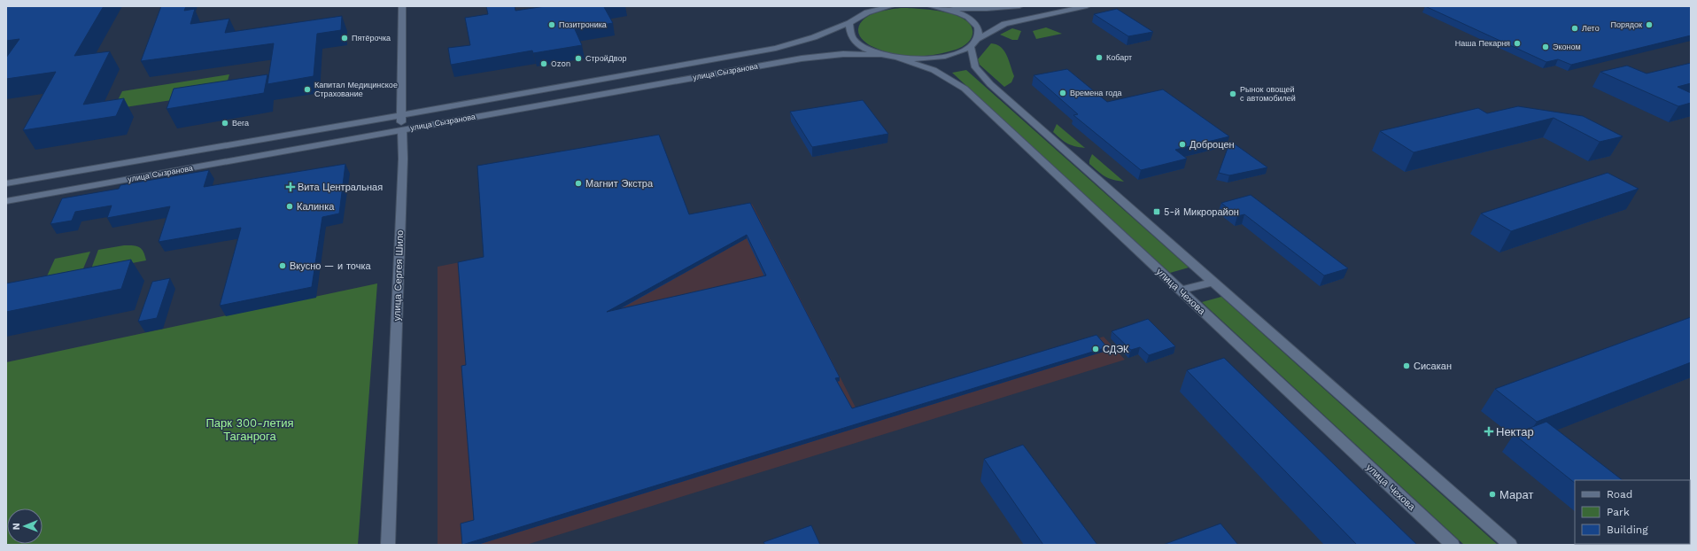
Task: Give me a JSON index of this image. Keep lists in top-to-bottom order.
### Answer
{
  "streets": {
    "main road": ["улица Сызранова", "улица Сергея Шило", "улица Чехова"]
  },
  "crossings": [
    ["улица Сызранова", "улица Сергея Шило"]
  ],
  "parks": ["Парк 300-летия Таганрога"],
  "places": {
    "other": [
      "Позитроника",
      "Порядок",
      "Лето",
      "Пятёрочка",
      "Наша Пекарня",
      "Эконом",
      "Кобарт",
      "СтройДвор",
      "Ozon",
      "Капитал Медицинское Страхование",
      "Времена года",
      "Рынок овощей с автомобилей",
      "Вега",
      "Доброцен",
      "Магнит Экстра",
      "Калинка",
      "Вкусно — и точка",
      "СДЭК",
      "Сисакан",
      "Марат"
    ],
    "health": ["Вита Центральная", "Нектар"],
    "transit": ["5-й Микрорайон"]
  },
  "legend": ["Road", "Park", "Building"],
  "north": "left"
}
